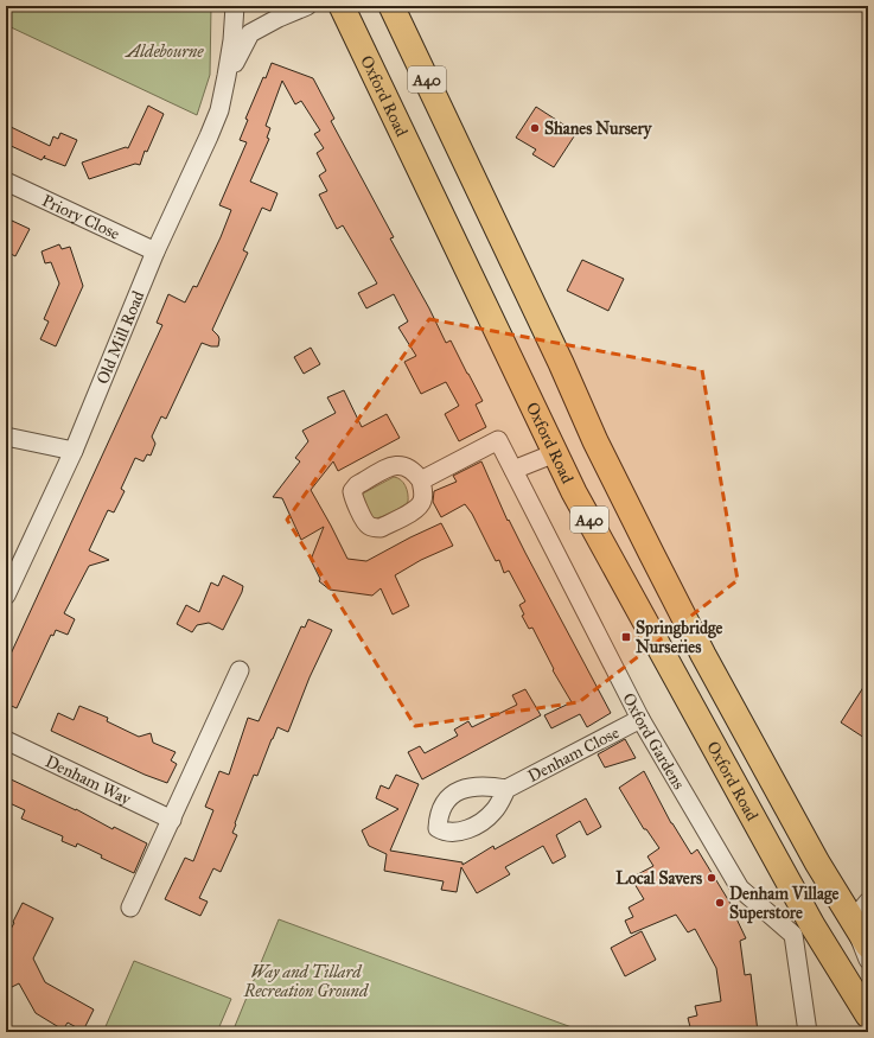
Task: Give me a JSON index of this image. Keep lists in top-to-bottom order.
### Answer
{
  "streets": {
    "highway": ["A40", "Oxford Road"],
    "street": [
      "Priory Close",
      "Old Mill Road",
      "Oxford Gardens",
      "Denham Close",
      "Denham Way"
    ]
  },
  "crossings": [
    ["Priory Close", "Old Mill Road"],
    ["Oxford Gardens", "Denham Close"]
  ],
  "parks": ["Aldebourne", "Way and Tillard Recreation Ground"],
  "places": {
    "other": ["Shanes Nursery", "Local Savers", "Denham Village Superstore"],
    "transit": ["Springbridge Nurseries"]
  }
}
